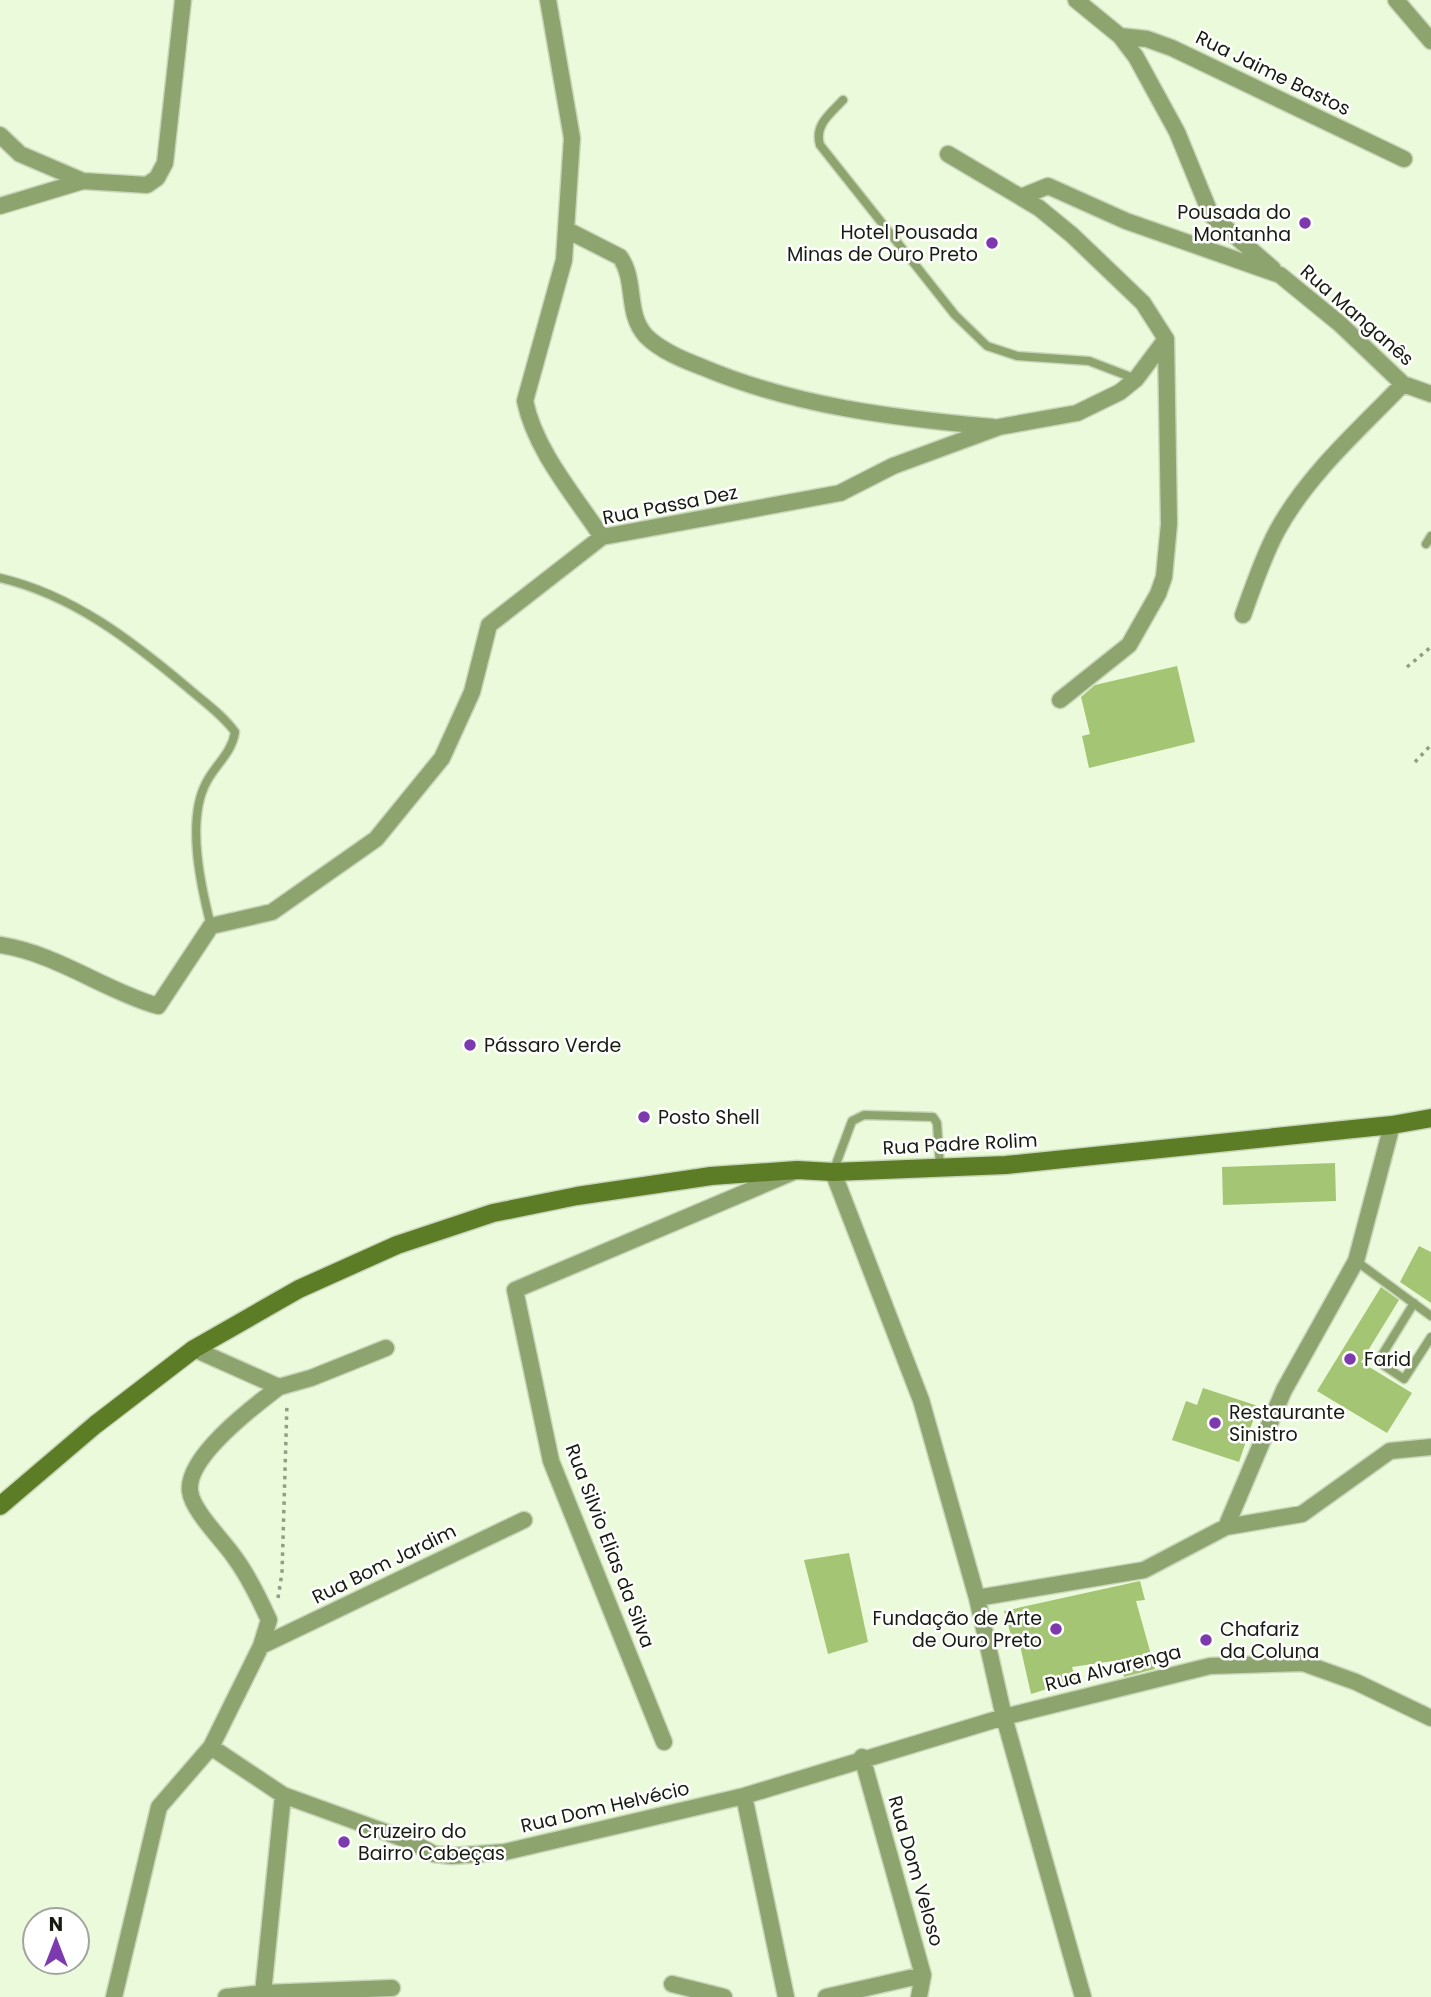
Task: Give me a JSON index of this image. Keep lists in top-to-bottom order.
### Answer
{
  "streets": {
    "main road": ["Rua Padre Rolim"],
    "street": [
      "Rua Jaime Bastos",
      "Rua Manganês",
      "Rua Passa Dez",
      "Rua Silvio Elias da Silva",
      "Rua Bom Jardim",
      "Rua Alvarenga",
      "Rua Dom Helvécio",
      "Rua Dom Veloso"
    ]
  },
  "crossings": [
    ["Rua Padre Rolim", "Rua Silvio Elias da Silva"],
    ["Rua Alvarenga", "Rua Dom Helvécio"],
    ["Rua Dom Helvécio", "Rua Dom Veloso"]
  ],
  "places": [
    "Pousada do Montanha",
    "Hotel Pousada Minas de Ouro Preto",
    "Pássaro Verde",
    "Posto Shell",
    "Farid",
    "Restaurante Sinistro",
    "Fundação de Arte de Ouro Preto",
    "Chafariz da Coluna",
    "Cruzeiro do Bairro Cabeças"
  ],
  "north": "top"
}
